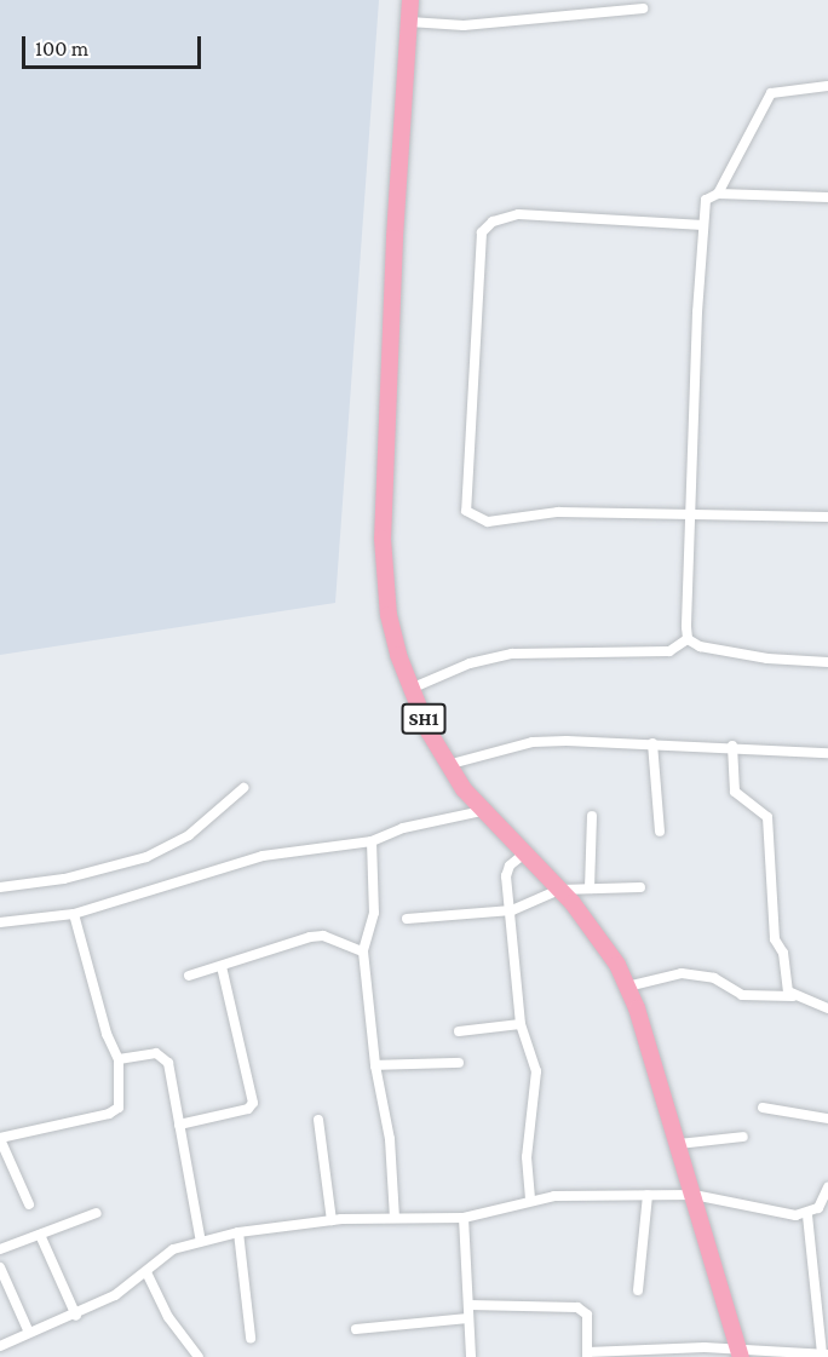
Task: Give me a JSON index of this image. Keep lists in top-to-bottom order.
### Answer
{
  "streets": {
    "main road": ["SH1"]
  },
  "scale_bar": "100 m"
}
